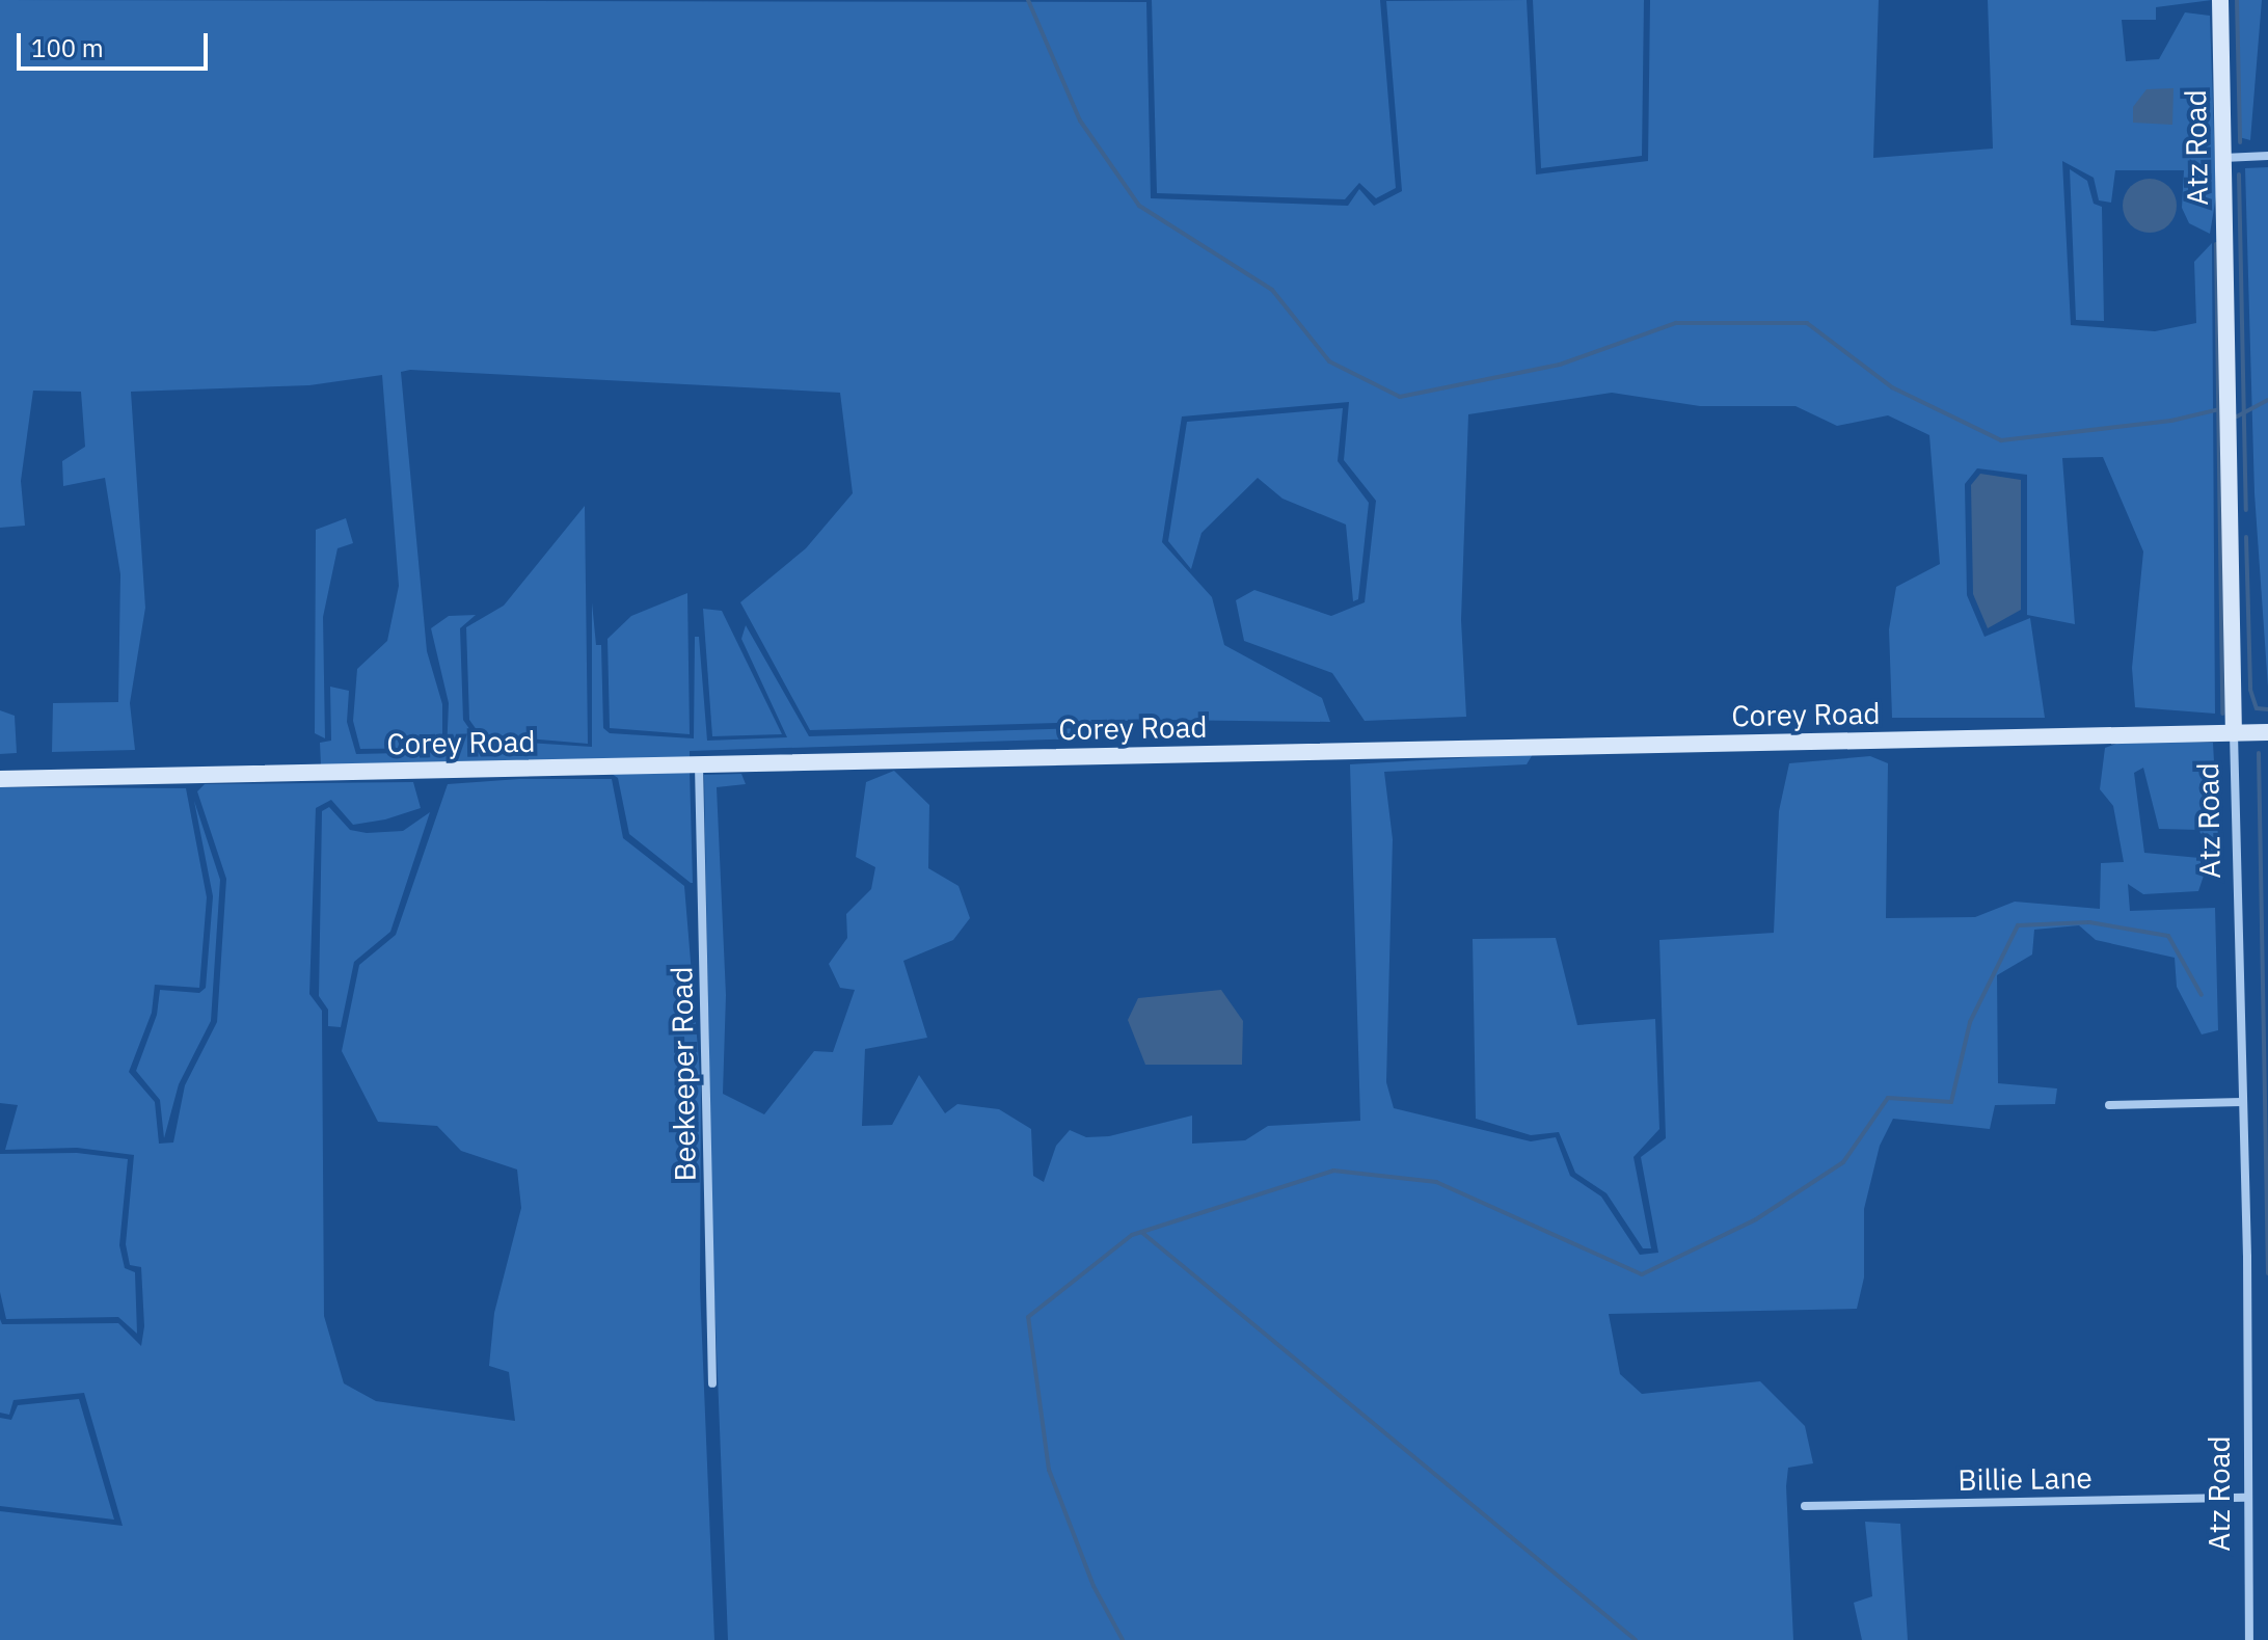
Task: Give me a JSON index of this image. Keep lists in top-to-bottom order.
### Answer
{
  "streets": {
    "street": [
      "Atz Road",
      "Corey Road",
      "Beekeeper Road",
      "Billie Lane"
    ]
  },
  "crossings": [
    ["Atz Road", "Corey Road"],
    ["Atz Road", "Billie Lane"],
    ["Corey Road", "Beekeeper Road"]
  ],
  "scale_bar": "100 m"
}
